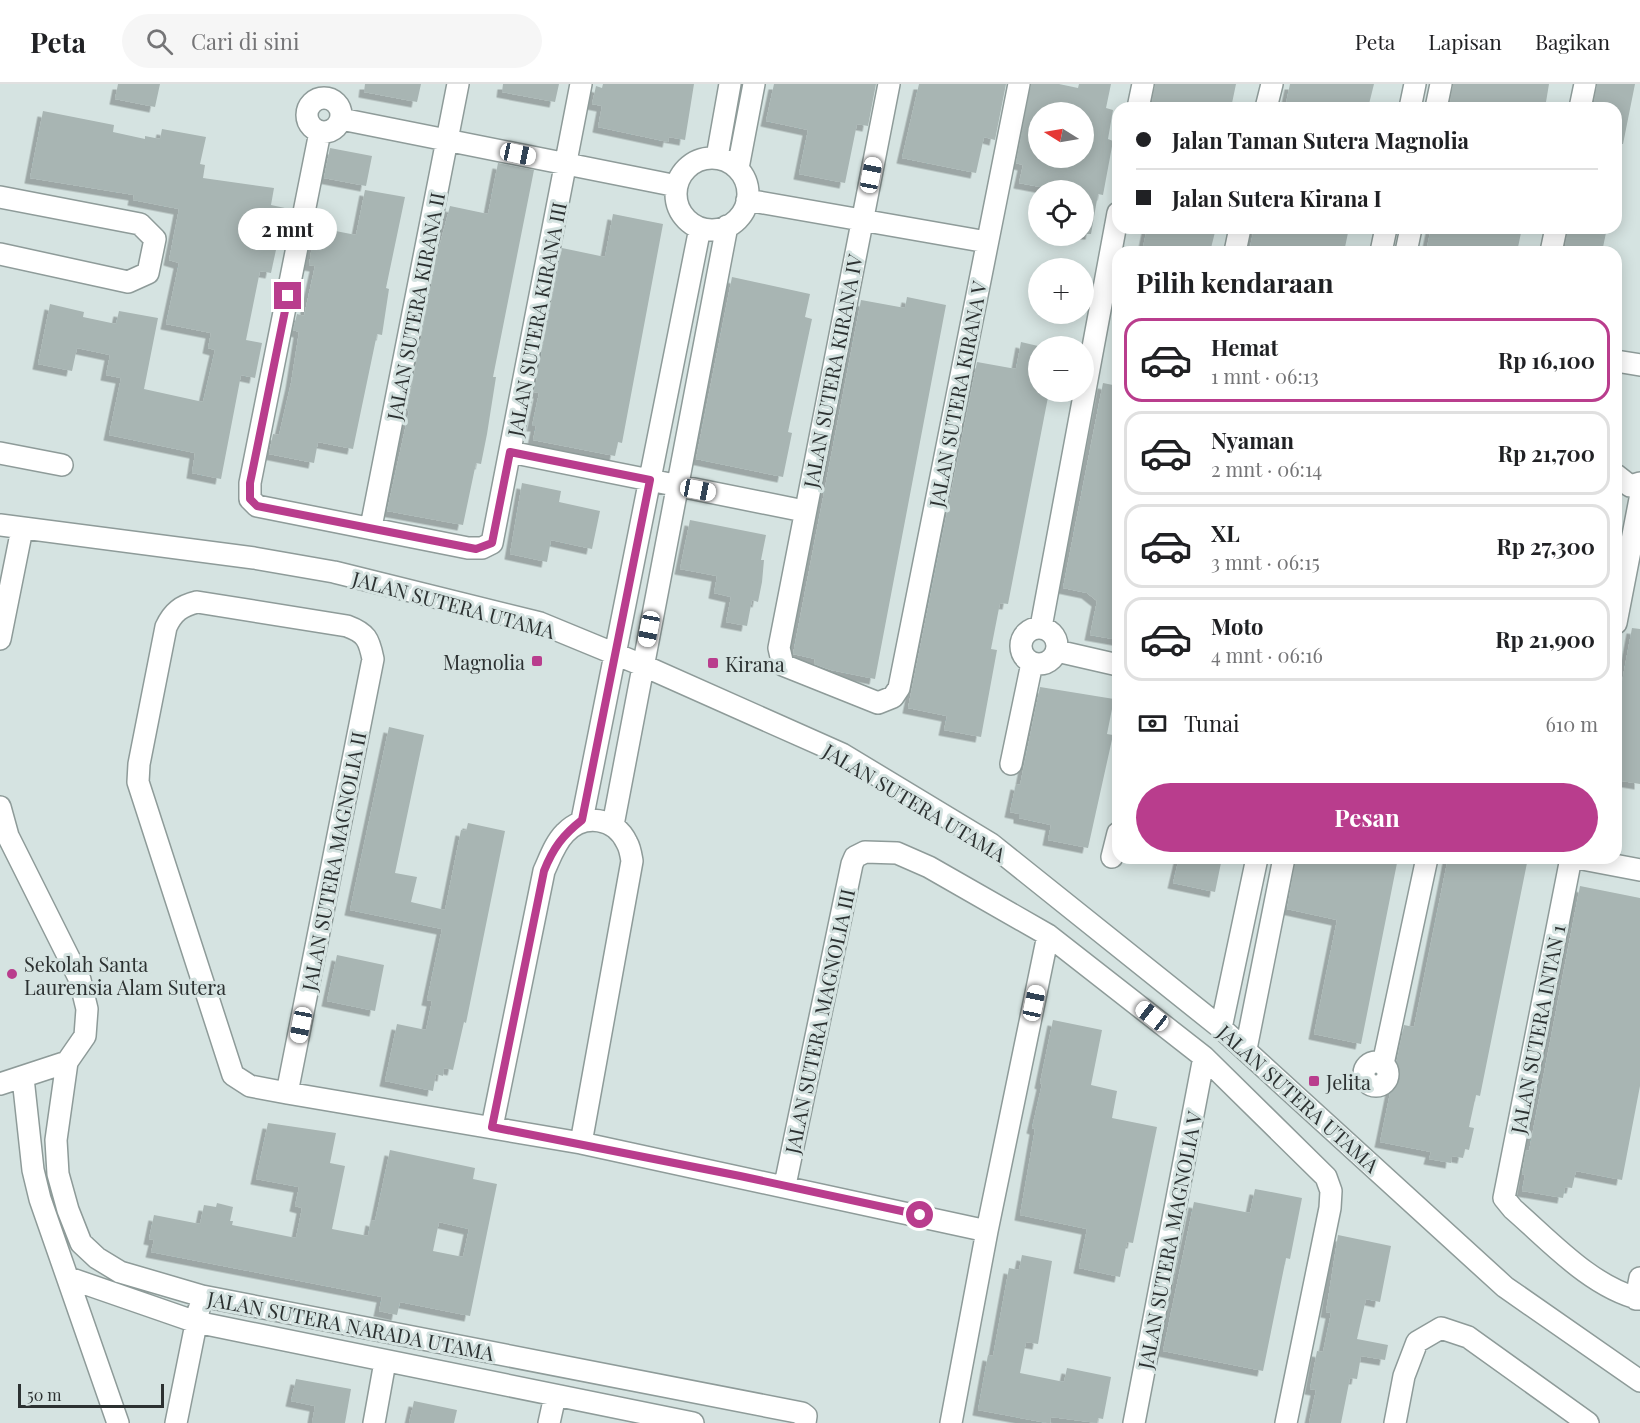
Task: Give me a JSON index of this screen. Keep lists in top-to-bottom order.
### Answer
{
  "streets": {
    "street": [
      "JALAN SUTERA KIRANA II",
      "JALAN SUTERA KIRANA III",
      "JALAN SUTERA KIRANA IV",
      "JALAN SUTERA KIRANA V",
      "JALAN SUTERA UTAMA",
      "JALAN SUTERA MAGNOLIA II",
      "JALAN SUTERA MAGNOLIA III",
      "JALAN SUTERA INTAN 1",
      "JALAN SUTERA MAGNOLIA V",
      "JALAN SUTERA NARADA UTAMA"
    ]
  },
  "crossings": [
    ["JALAN SUTERA KIRANA II", "JALAN SUTERA KIRANA III"],
    ["JALAN SUTERA KIRANA IV", "JALAN SUTERA KIRANA V"]
  ],
  "places": {
    "transit": ["Magnolia", "Kirana", "Jelita"],
    "other": ["Sekolah Santa Laurensia Alam Sutera"]
  },
  "scale_bar": "50 m",
  "north": "left",
  "page": {
    "header": "Peta",
    "search": "Cari di sini",
    "nav": ["Peta", "Lapisan", "Bagikan"],
    "map_buttons": ["+", "−"],
    "banner": ["Jalan Taman Sutera Magnolia", "Jalan Sutera Kirana I"],
    "bubble": "2 mnt",
    "heading": "Pilih kendaraan",
    "list": [
      {
        "name": "Hemat",
        "note": "1 mnt · 06:13",
        "value": "Rp 16,100"
      },
      {
        "name": "Nyaman",
        "note": "2 mnt · 06:14",
        "value": "Rp 21,700"
      },
      {
        "name": "XL",
        "note": "3 mnt · 06:15",
        "value": "Rp 27,300"
      },
      {
        "name": "Moto",
        "note": "4 mnt · 06:16",
        "value": "Rp 21,900"
      }
    ],
    "pay": ["Tunai", "610 m"],
    "buttons": "Pesan",
    "scale": "50 m"
  }
}
